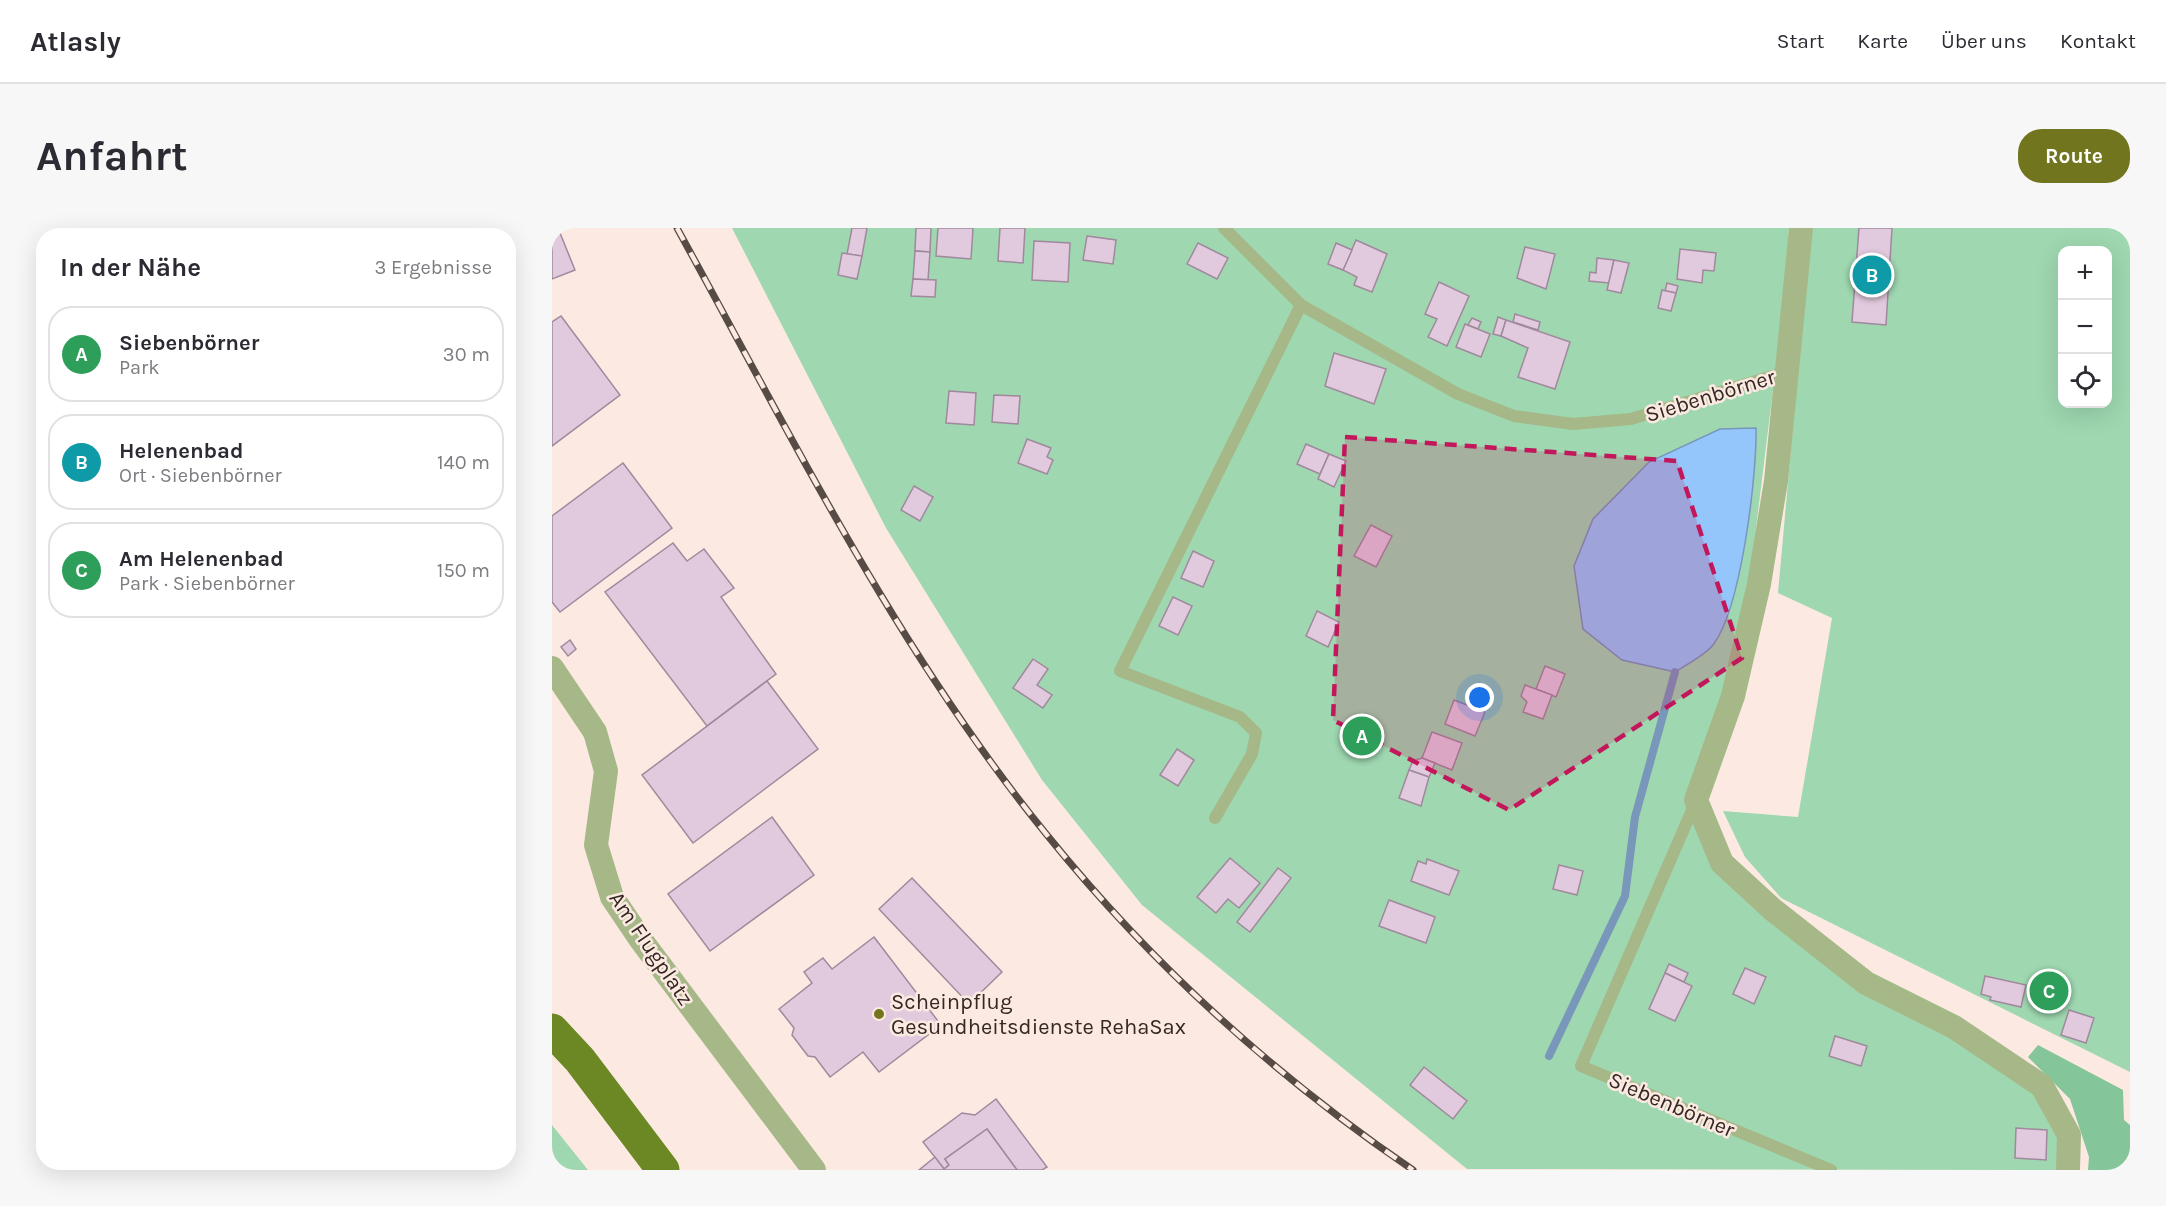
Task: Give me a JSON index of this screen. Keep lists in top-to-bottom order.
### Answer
{
  "streets": {
    "street": ["Siebenbörner", "Am Flugplatz"]
  },
  "places": ["Scheinpflug Gesundheitsdienste RehaSax"],
  "page": {
    "header": "Atlasly",
    "nav": [
      "Start",
      "Karte",
      "Über uns",
      "Kontakt"
    ],
    "buttons": "Route",
    "title": "Anfahrt",
    "heading": ["In der Nähe", "3 Ergebnisse"],
    "map_buttons": ["+", "−"],
    "pins": ["B", "A", "C"],
    "list": [
      {
        "mark": "A",
        "name": "Siebenbörner",
        "note": "Park",
        "value": "30 m"
      },
      {
        "mark": "B",
        "name": "Helenenbad",
        "note": "Ort · Siebenbörner",
        "value": "140 m"
      },
      {
        "mark": "C",
        "name": "Am Helenenbad",
        "note": "Park · Siebenbörner",
        "value": "150 m"
      }
    ]
  }
}
